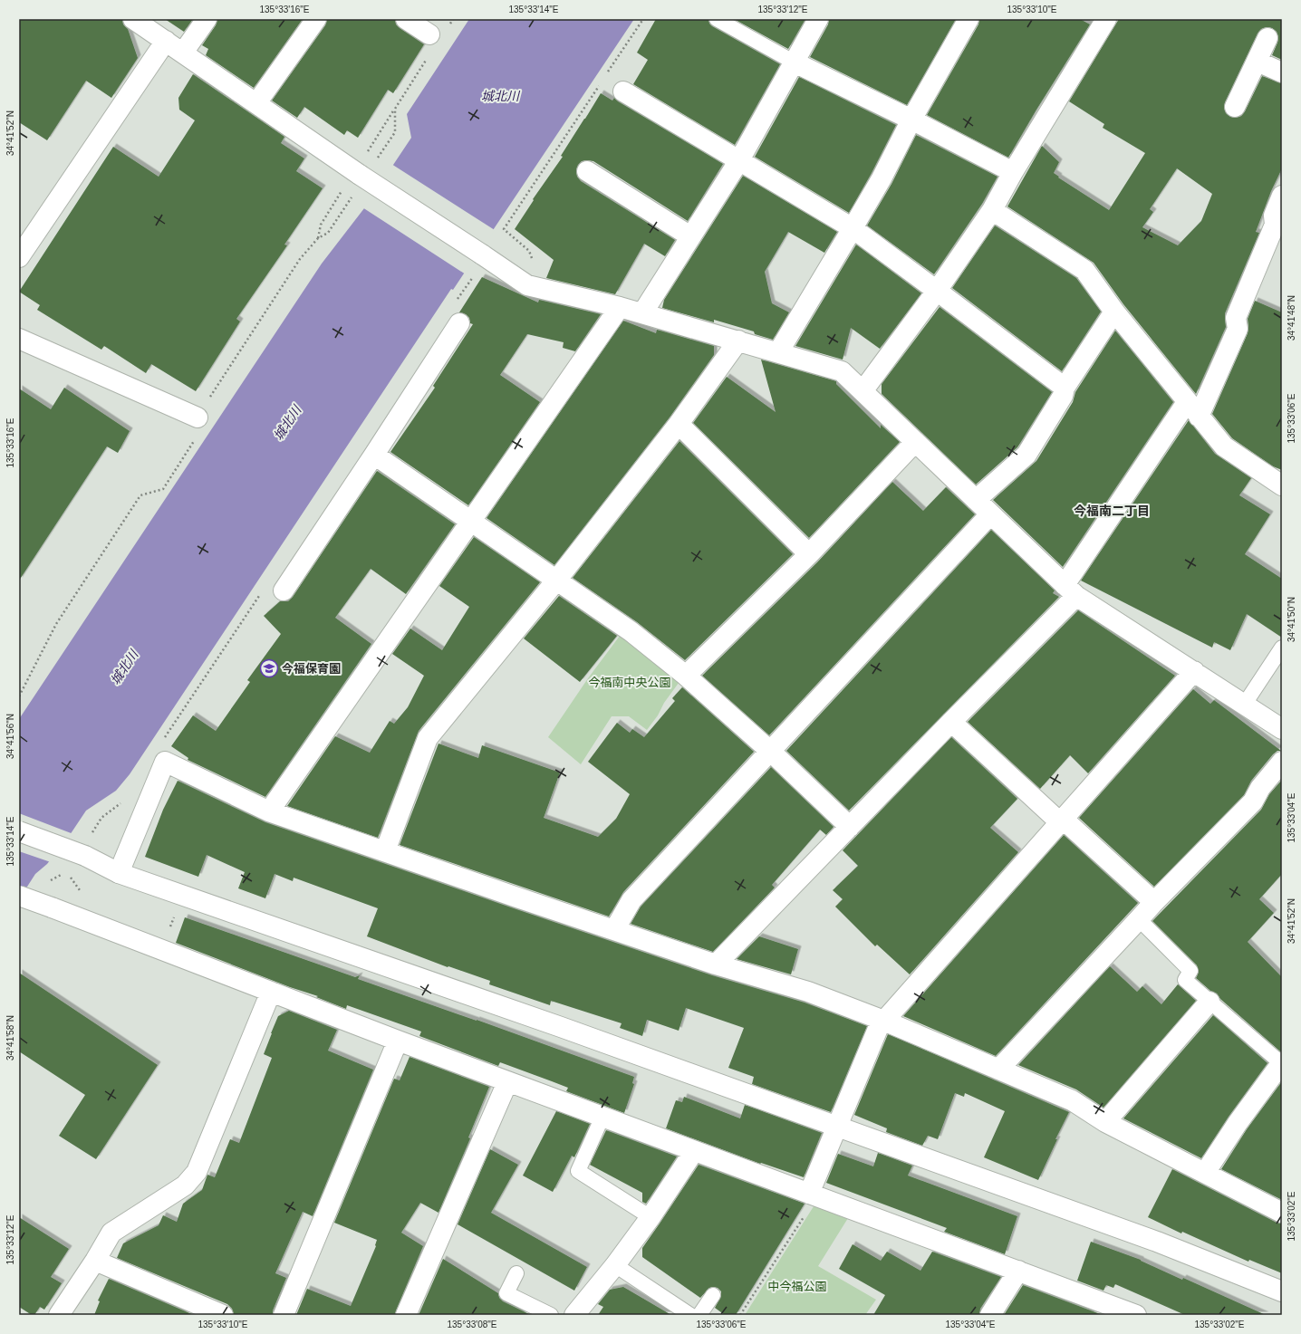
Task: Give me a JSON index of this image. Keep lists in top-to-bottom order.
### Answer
{
  "districts": ["今福南二丁目"],
  "water": ["城北川"],
  "parks": ["今福南中央公園", "中今福公園"],
  "places": {
    "school or university": ["今福保育園"]
  },
  "coordinates": [
    "135°33'16\"E",
    "135°33'14\"E",
    "135°33'12\"E",
    "135°33'10\"E",
    "34°41'52\"N",
    "34°41'48\"N",
    "135°33'06\"E",
    "34°41'50\"N",
    "34°41'56\"N",
    "135°33'04\"E",
    "34°41'58\"N",
    "135°33'02\"E",
    "135°33'08\"E"
  ]
}
